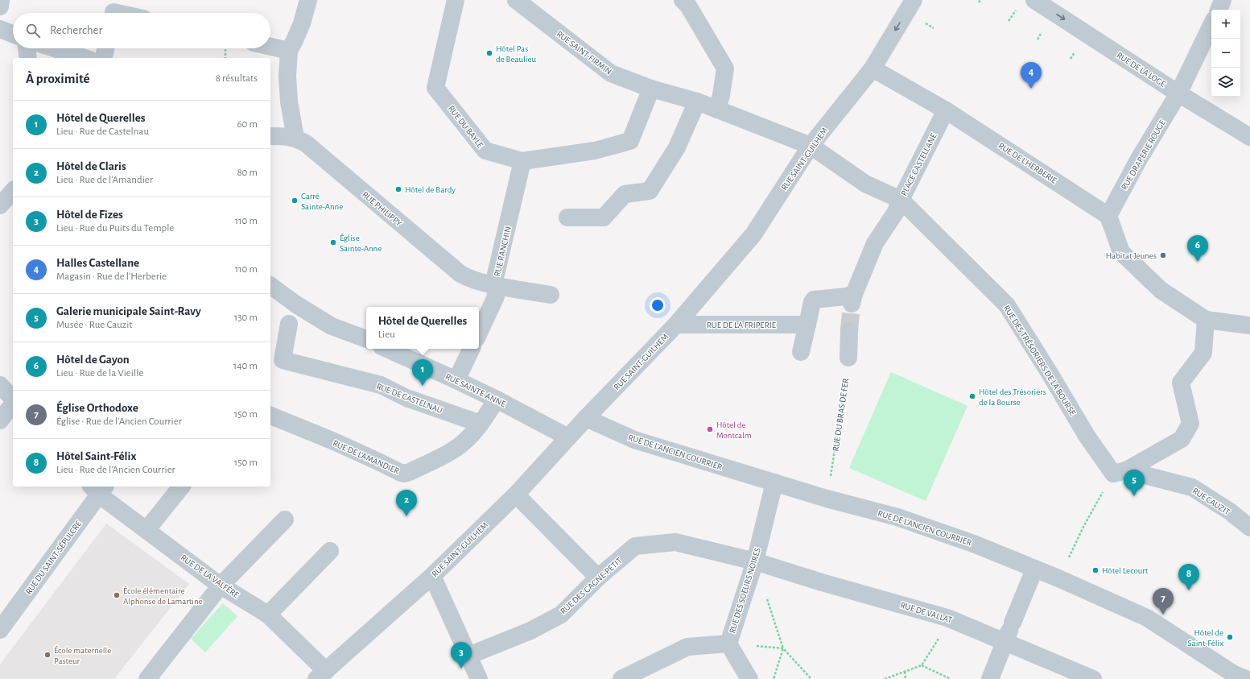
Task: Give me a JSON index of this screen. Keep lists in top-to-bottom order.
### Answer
{
  "streets": {
    "street": [
      "RUE SAINT-FIRMIN",
      "RUE DE LA LOGE",
      "RUE DU BAYLE",
      "RUE DRAPERIE ROUGE",
      "RUE SAINT-GUILHEM",
      "RUE DE L'HERBERIE",
      "PLACE CASTELLANE",
      "RUE PHILIPPY",
      "RUE RANCHIN",
      "RUE DE LA FRIPERIE",
      "RUE DES TRÉSORIERS DE LA BOURSE",
      "RUE SAINTE-ANNE",
      "RUE DE CASTELNAU",
      "RUE DE L'ANCIEN COURRIER",
      "RUE DE L'AMANDIER",
      "RUE CAUZIT",
      "RUE DU SAINT-SÉPULCRE",
      "RUE DE LA VALFÈRE",
      "RUE DES GAGNE-PETIT",
      "RUE DES SOEURS NOIRES",
      "RUE DE VALLAT"
    ],
    "path": ["RUE DU BRAS DE FER"]
  },
  "crossings": [
    ["RUE SAINT-FIRMIN", "RUE DU BAYLE"],
    ["RUE SAINT-FIRMIN", "PLACE CASTELLANE"],
    ["RUE DE LA LOGE", "RUE DRAPERIE ROUGE"],
    ["RUE DU BAYLE", "RUE RANCHIN"],
    ["RUE DRAPERIE ROUGE", "RUE DE L'HERBERIE"],
    ["RUE SAINT-GUILHEM", "PLACE CASTELLANE"],
    ["RUE SAINT-GUILHEM", "RUE DE LA FRIPERIE"],
    ["RUE SAINT-GUILHEM", "RUE SAINTE-ANNE"],
    ["RUE SAINT-GUILHEM", "RUE DE L'ANCIEN COURRIER"],
    ["RUE SAINT-GUILHEM", "RUE DE LA VALFÈRE"],
    ["RUE DE L'HERBERIE", "PLACE CASTELLANE"],
    ["PLACE CASTELLANE", "RUE DES TRÉSORIERS DE LA BOURSE"],
    ["RUE PHILIPPY", "RUE RANCHIN"],
    ["RUE DES TRÉSORIERS DE LA BOURSE", "RUE CAUZIT"],
    ["RUE SAINTE-ANNE", "RUE DE L'AMANDIER"],
    ["RUE DE CASTELNAU", "RUE DE L'AMANDIER"],
    ["RUE DU BRAS DE FER", "RUE DE L'ANCIEN COURRIER"],
    ["RUE DE L'ANCIEN COURRIER", "RUE DES SOEURS NOIRES"],
    ["RUE DU SAINT-SÉPULCRE", "RUE DE LA VALFÈRE"],
    ["RUE DES GAGNE-PETIT", "RUE DES SOEURS NOIRES"],
    ["RUE DES GAGNE-PETIT", "RUE DE VALLAT"],
    ["RUE DES SOEURS NOIRES", "RUE DE VALLAT"]
  ],
  "one_way": ["RUE DE LA LOGE"],
  "places": [
    "Hôtel Pas de Beaulieu",
    "Hôtel de Bardy",
    "Carré Sainte-Anne",
    "Église Sainte-Anne",
    "Habitat Jeunes",
    "Hôtel des Trésoriers de la Bourse",
    "Hôtel de Montcalm",
    "Hôtel Lecourt",
    "École élémentaire Alphonse de Lamartine",
    "Hôtel de Saint-Félix",
    "École maternelle Pasteur"
  ],
  "page": {
    "map_buttons": ["+", "−"],
    "search": "Rechercher",
    "heading": ["À proximité", "8 résultats"],
    "pins": [
      "4",
      "6",
      "1",
      "5",
      "2",
      "8",
      "7",
      "3"
    ],
    "list": [
      {
        "mark": "1",
        "name": "Hôtel de Querelles",
        "note": "Lieu · Rue de Castelnau",
        "value": "60 m"
      },
      {
        "mark": "2",
        "name": "Hôtel de Claris",
        "note": "Lieu · Rue de l'Amandier",
        "value": "80 m"
      },
      {
        "mark": "3",
        "name": "Hôtel de Fizes",
        "note": "Lieu · Rue du Puits du Temple",
        "value": "110 m"
      },
      {
        "mark": "4",
        "name": "Halles Castellane",
        "note": "Magasin · Rue de l'Herberie",
        "value": "110 m"
      },
      {
        "mark": "5",
        "name": "Galerie municipale Saint-Ravy",
        "note": "Musée · Rue Cauzit",
        "value": "130 m"
      },
      {
        "mark": "6",
        "name": "Hôtel de Gayon",
        "note": "Lieu · Rue de la Vieille",
        "value": "140 m"
      },
      {
        "mark": "7",
        "name": "Église Orthodoxe",
        "note": "Église · Rue de l'Ancien Courrier",
        "value": "150 m"
      },
      {
        "mark": "8",
        "name": "Hôtel Saint-Félix",
        "note": "Lieu · Rue de l'Ancien Courrier",
        "value": "150 m"
      }
    ],
    "popup": ["Hôtel de Querelles", "Lieu"]
  }
}
